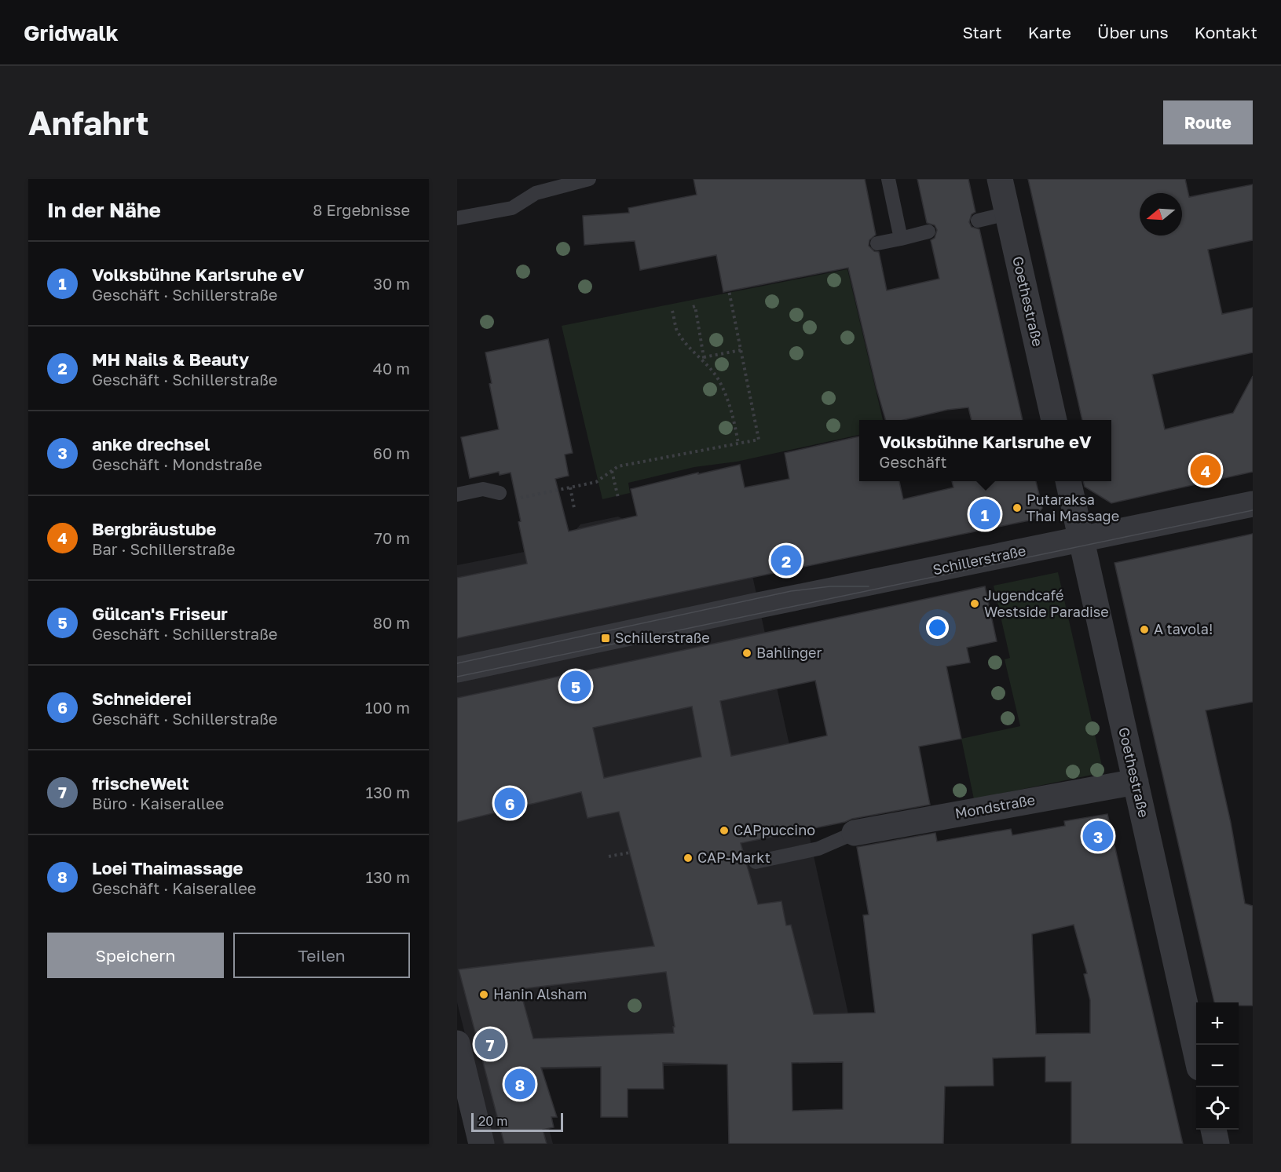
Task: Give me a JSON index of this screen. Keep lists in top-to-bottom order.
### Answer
{
  "streets": {
    "street": ["Goethestraße", "Schillerstraße", "Mondstraße"]
  },
  "crossings": [
    ["Goethestraße", "Schillerstraße"],
    ["Goethestraße", "Mondstraße"]
  ],
  "places": {
    "other": [
      "Putaraksa Thai Massage",
      "Jugendcafé Westside Paradise",
      "A tavola!",
      "Bahlinger",
      "CAPpuccino",
      "CAP-Markt",
      "Hanin Alsham"
    ],
    "transit": ["Schillerstraße"]
  },
  "scale_bar": "20 m",
  "north": "left",
  "page": {
    "header": "Gridwalk",
    "nav": [
      "Start",
      "Karte",
      "Über uns",
      "Kontakt"
    ],
    "buttons": [
      "Route",
      ["Speichern", "Teilen"]
    ],
    "title": "Anfahrt",
    "heading": ["In der Nähe", "8 Ergebnisse"],
    "list": [
      {
        "mark": "1",
        "name": "Volksbühne Karlsruhe eV",
        "note": "Geschäft · Schillerstraße",
        "value": "30 m"
      },
      {
        "mark": "2",
        "name": "MH Nails & Beauty",
        "note": "Geschäft · Schillerstraße",
        "value": "40 m"
      },
      {
        "mark": "3",
        "name": "anke drechsel",
        "note": "Geschäft · Mondstraße",
        "value": "60 m"
      },
      {
        "mark": "4",
        "name": "Bergbräustube",
        "note": "Bar · Schillerstraße",
        "value": "70 m"
      },
      {
        "mark": "5",
        "name": "Gülcan's Friseur",
        "note": "Geschäft · Schillerstraße",
        "value": "80 m"
      },
      {
        "mark": "6",
        "name": "Schneiderei",
        "note": "Geschäft · Schillerstraße",
        "value": "100 m"
      },
      {
        "mark": "7",
        "name": "frischeWelt",
        "note": "Büro · Kaiserallee",
        "value": "130 m"
      },
      {
        "mark": "8",
        "name": "Loei Thaimassage",
        "note": "Geschäft · Kaiserallee",
        "value": "130 m"
      }
    ],
    "popup": ["Volksbühne Karlsruhe eV", "Geschäft"],
    "pins": [
      "4",
      "1",
      "2",
      "5",
      "6",
      "3",
      "7",
      "8"
    ],
    "map_buttons": ["+", "−"],
    "scale": "20 m"
  }
}
